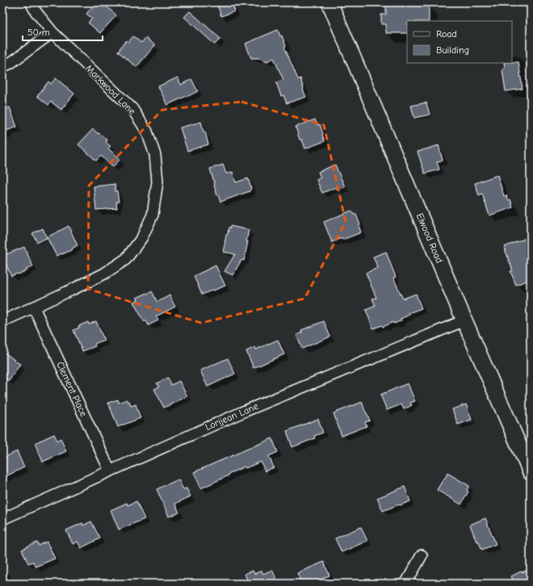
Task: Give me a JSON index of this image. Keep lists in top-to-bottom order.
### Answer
{
  "streets": {
    "main road": ["Elwood Road"],
    "street": ["Markwood Lane", "Clement Place", "Lorijean Lane"]
  },
  "crossings": [
    ["Markwood Lane", "Clement Place"],
    ["Elwood Road", "Lorijean Lane"],
    ["Clement Place", "Lorijean Lane"]
  ],
  "legend": ["Road", "Building"],
  "scale_bar": "50 m"
}
